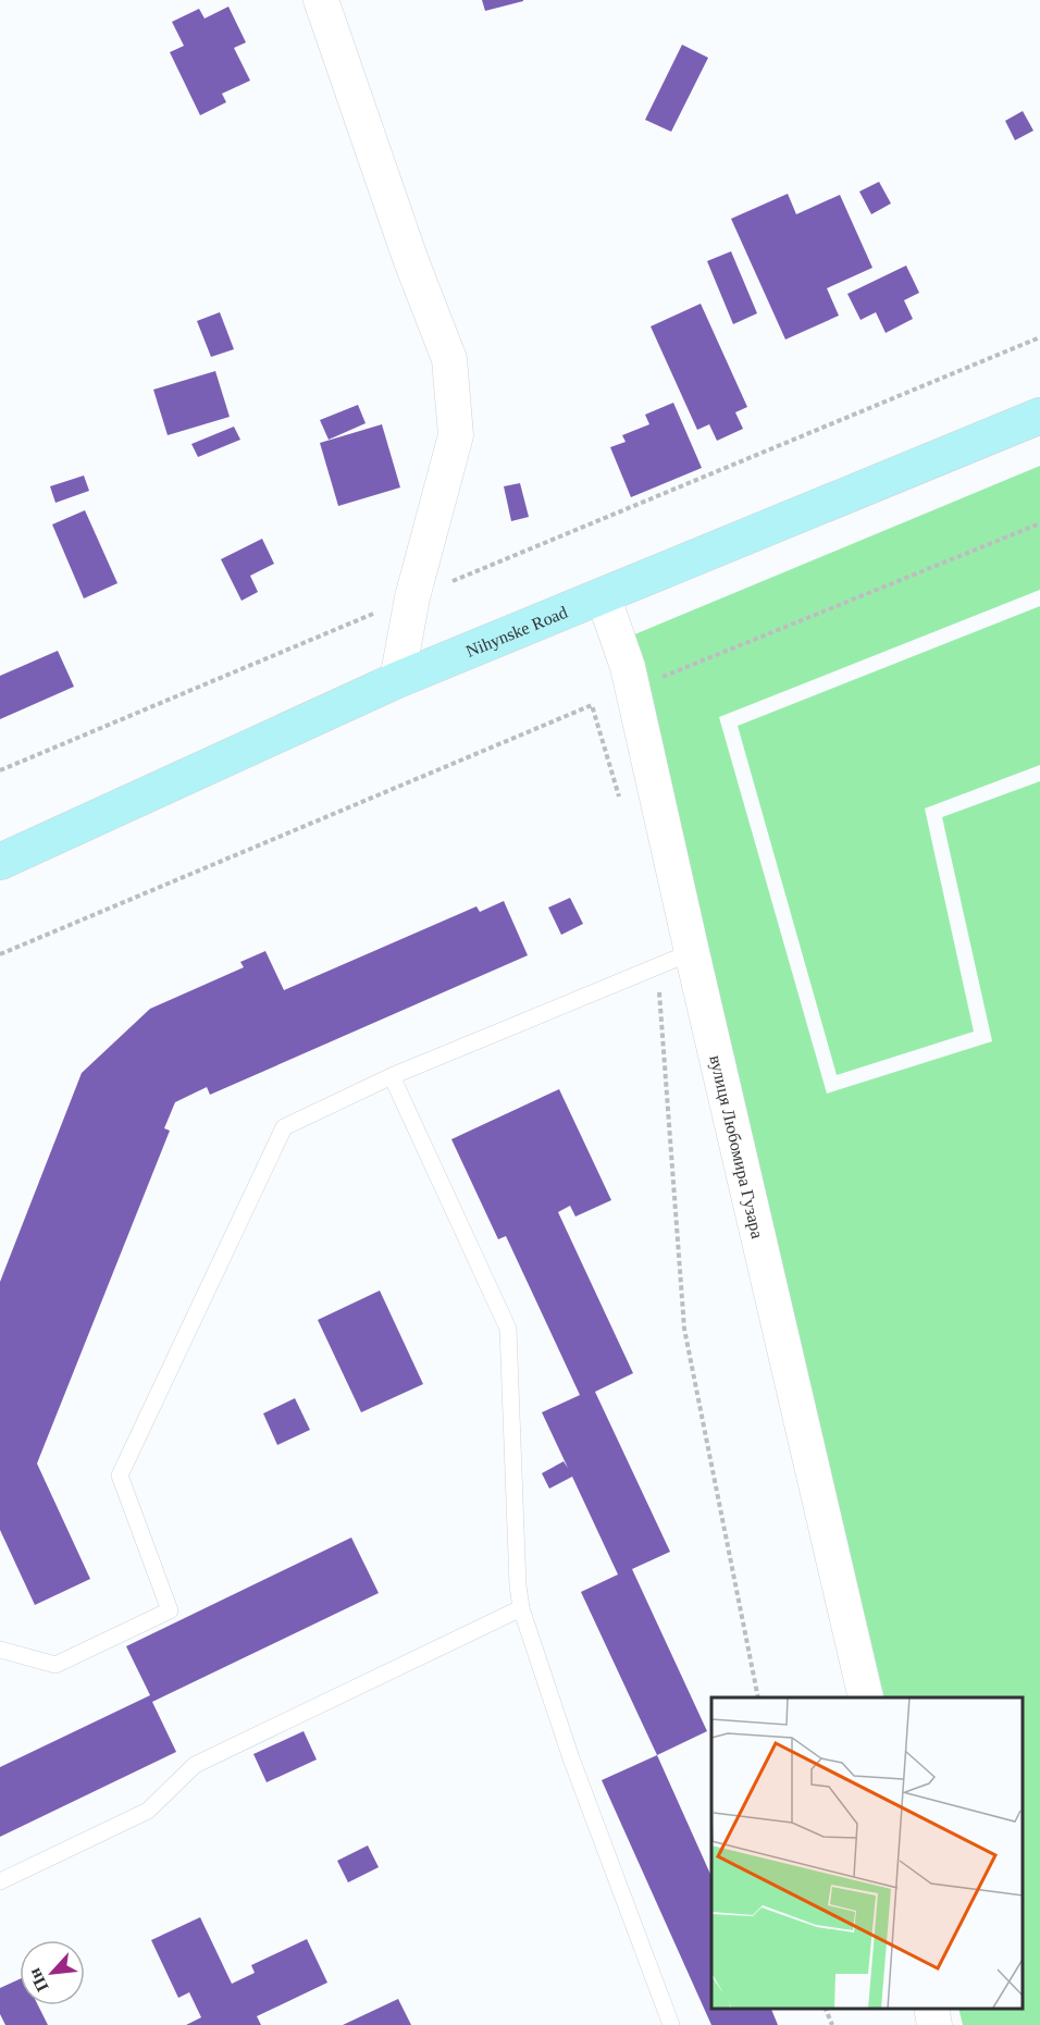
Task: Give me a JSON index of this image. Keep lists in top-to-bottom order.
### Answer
{
  "streets": {
    "main road": ["Nihynske Road"],
    "street": ["вулиця Любомира Гузара"]
  },
  "crossings": [
    ["Nihynske Road", "вулиця Любомира Гузара"]
  ],
  "north": "bottom left"
}
